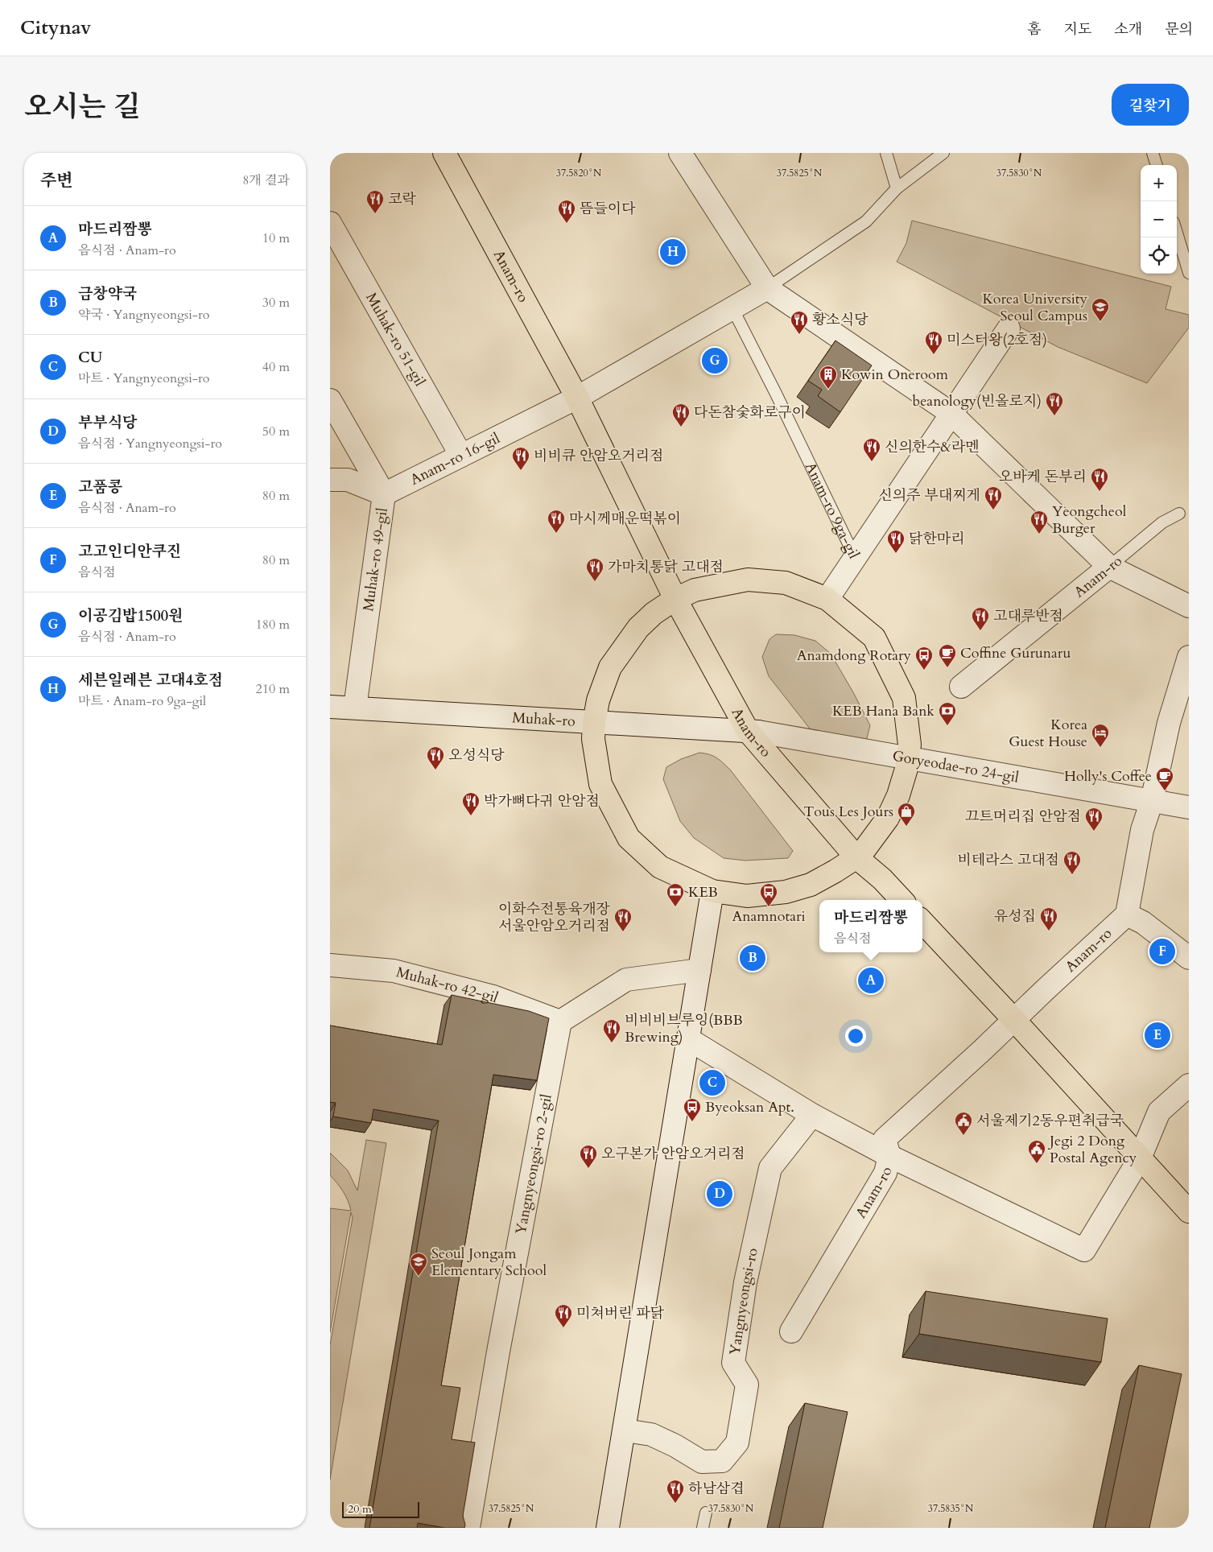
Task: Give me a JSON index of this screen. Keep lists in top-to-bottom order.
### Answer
{
  "streets": {
    "main road": ["Anam-ro"],
    "street": [
      "Muhak-ro 51-gil",
      "Anam-ro 16-gil",
      "Anam-ro 9ga-gil",
      "Muhak-ro 49-gil",
      "Muhak-ro",
      "Goryeodae-ro 24-gil",
      "Muhak-ro 42-gil",
      "Yangnyeongsi-ro 2-gil",
      "Yangnyeongsi-ro"
    ]
  },
  "crossings": [
    ["Anam-ro", "Anam-ro 16-gil"],
    ["Anam-ro", "Muhak-ro"],
    ["Anam-ro", "Goryeodae-ro 24-gil"],
    ["Muhak-ro 51-gil", "Anam-ro 16-gil"],
    ["Anam-ro 16-gil", "Muhak-ro 49-gil"],
    ["Muhak-ro 49-gil", "Muhak-ro"],
    ["Muhak-ro", "Goryeodae-ro 24-gil"],
    ["Muhak-ro 42-gil", "Yangnyeongsi-ro 2-gil"]
  ],
  "places": {
    "restaurant": [
      "코락",
      "뜸들이다",
      "황소식당",
      "미스터왕(2호점)",
      "beanology(빈올로지)",
      "다돈참숯화로구이",
      "신의한수&라멘",
      "비비큐 안암오거리점",
      "오바케 돈부리",
      "신의주 부대찌게",
      "마시께매운떡볶이",
      "Yeongcheol Burger",
      "닭한마리",
      "가마치통닭 고대점",
      "고대루반점",
      "오성식당",
      "박가뼈다귀 안암점",
      "끄트머리집 안암점",
      "비테라스 고대점",
      "유성집",
      "이화수전통육개장 서울안암오거리점",
      "비비비브루잉(BBB Brewing)",
      "오구본가 안암오거리점",
      "미쳐버린 파닭",
      "하남삼겹"
    ],
    "school or university": ["Korea University Seoul Campus", "Seoul Jongam Elementary School"],
    "building": ["Kowin Oneroom"],
    "cafe": ["Coffine Gurunaru", "Holly's Coffee"],
    "bus stop": ["Anamdong Rotary", "Anamnotari", "Byeoksan Apt."],
    "bank": ["KEB Hana Bank", "KEB"],
    "hotel": ["Korea Guest House"],
    "shop": ["Tous Les Jours"],
    "public building": ["서울제기2동우편취급국", "Jegi 2 Dong Postal Agency"]
  },
  "scale_bar": "20 m",
  "page": {
    "header": "Citynav",
    "nav": [
      "홈",
      "지도",
      "소개",
      "문의"
    ],
    "title": "오시는 길",
    "buttons": "길찾기",
    "heading": ["주변", "8개 결과"],
    "map_buttons": ["+", "−"],
    "list": [
      {
        "mark": "A",
        "name": "마드리짬뽕",
        "note": "음식점 · Anam-ro",
        "value": "10 m"
      },
      {
        "mark": "B",
        "name": "금창약국",
        "note": "약국 · Yangnyeongsi-ro",
        "value": "30 m"
      },
      {
        "mark": "C",
        "name": "CU",
        "note": "마트 · Yangnyeongsi-ro",
        "value": "40 m"
      },
      {
        "mark": "D",
        "name": "부부식당",
        "note": "음식점 · Yangnyeongsi-ro",
        "value": "50 m"
      },
      {
        "mark": "E",
        "name": "고품콩",
        "note": "음식점 · Anam-ro",
        "value": "80 m"
      },
      {
        "mark": "F",
        "name": "고고인디안쿠진",
        "note": "음식점",
        "value": "80 m"
      },
      {
        "mark": "G",
        "name": "이공김밥1500원",
        "note": "음식점 · Anam-ro",
        "value": "180 m"
      },
      {
        "mark": "H",
        "name": "세븐일레븐 고대4호점",
        "note": "마트 · Anam-ro 9ga-gil",
        "value": "210 m"
      }
    ],
    "pins": [
      "H",
      "G",
      "F",
      "B",
      "A",
      "E",
      "C",
      "D"
    ],
    "popup": ["마드리짬뽕", "음식점"],
    "scale": "20 m"
  },
  "coordinates": [
    "37.5820°N",
    "37.5825°N",
    "37.5830°N",
    "37.5835°N"
  ]
}
